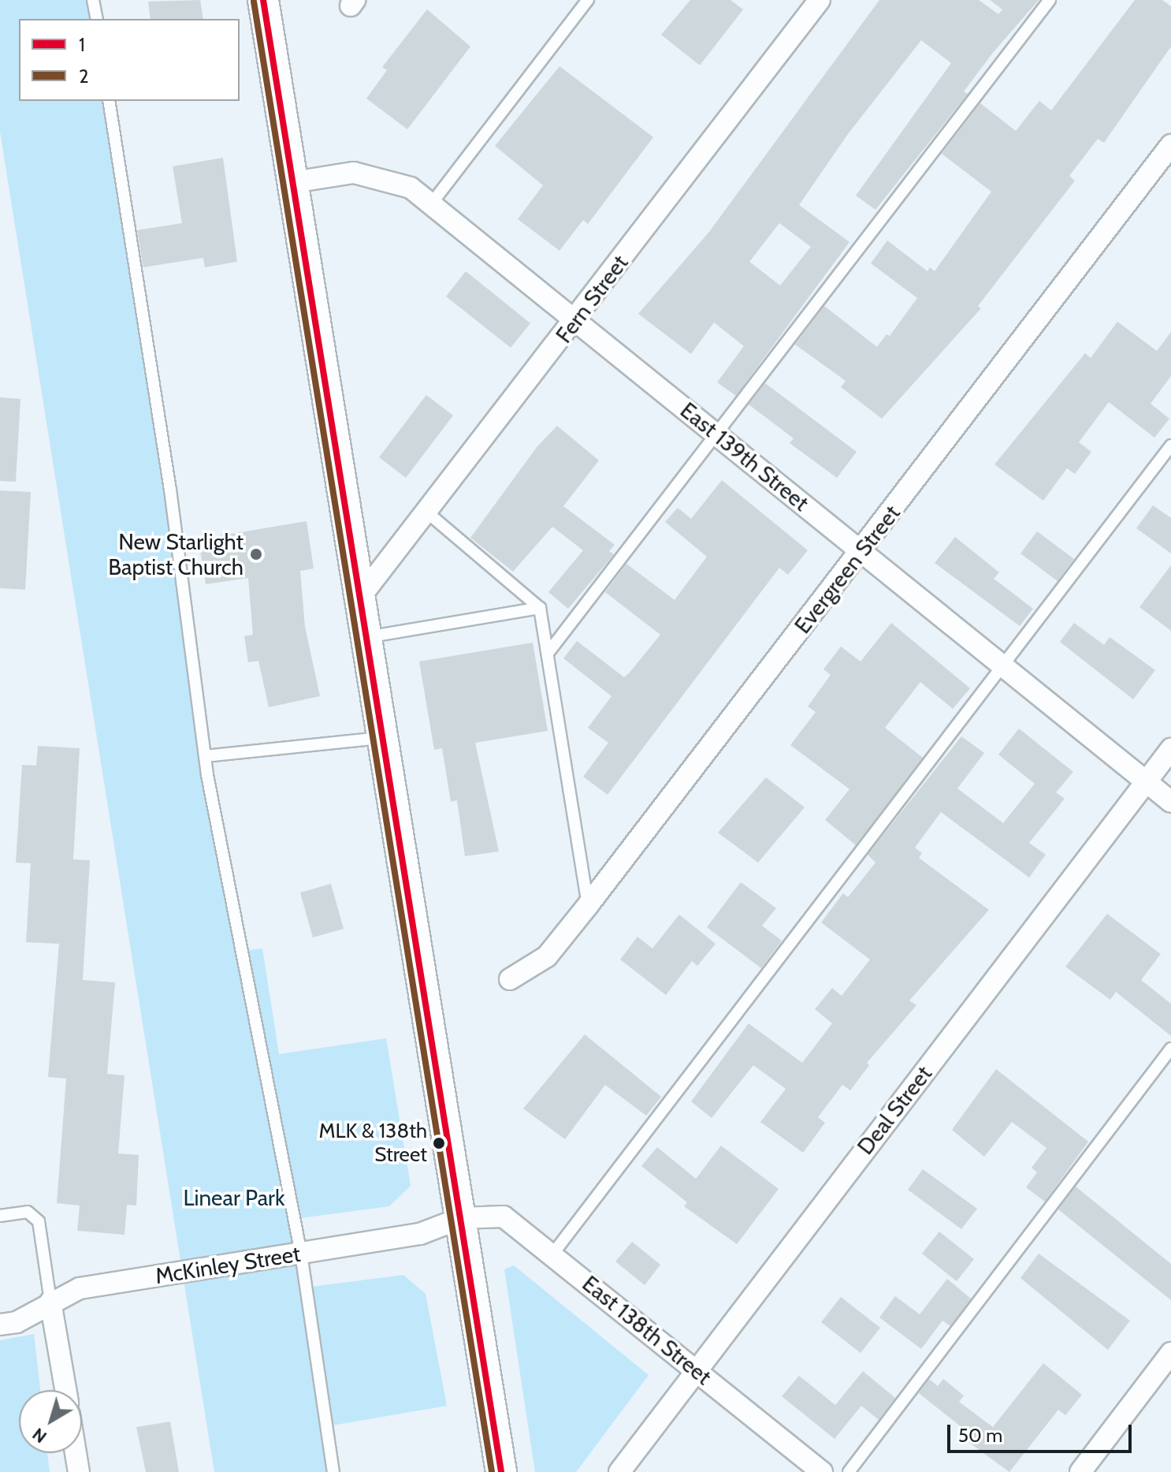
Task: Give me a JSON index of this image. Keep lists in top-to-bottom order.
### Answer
{
  "streets": {
    "street": [
      "Fern Street",
      "East 139th Street",
      "Evergreen Street",
      "Deal Street",
      "McKinley Street",
      "East 138th Street"
    ]
  },
  "crossings": [
    ["Fern Street", "East 139th Street"],
    ["East 139th Street", "Evergreen Street"],
    ["East 139th Street", "Deal Street"],
    ["Deal Street", "East 138th Street"],
    ["McKinley Street", "East 138th Street"]
  ],
  "parks": ["Linear Park"],
  "places": ["New Starlight Baptist Church", "MLK & 138th Street"],
  "lines": ["transit line 1", "transit line 2"],
  "legend": ["1", "2"],
  "scale_bar": "50 m",
  "north": "bottom left"
}
